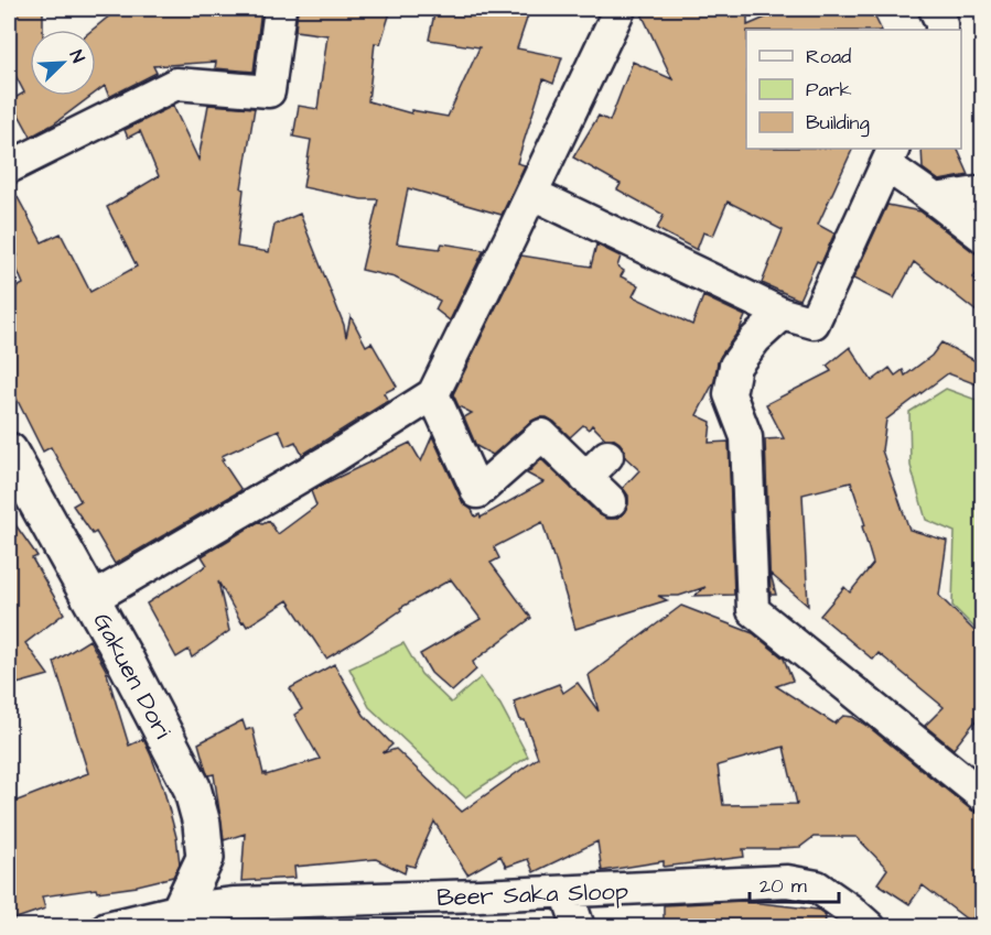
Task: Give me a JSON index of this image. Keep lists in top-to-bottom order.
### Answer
{
  "streets": {
    "street": ["Gakuen Dori", "Beer Saka Sloop"]
  },
  "crossings": [
    ["Gakuen Dori", "Beer Saka Sloop"]
  ],
  "legend": ["Road", "Park", "Building"],
  "scale_bar": "20 m",
  "north": "top right"
}
